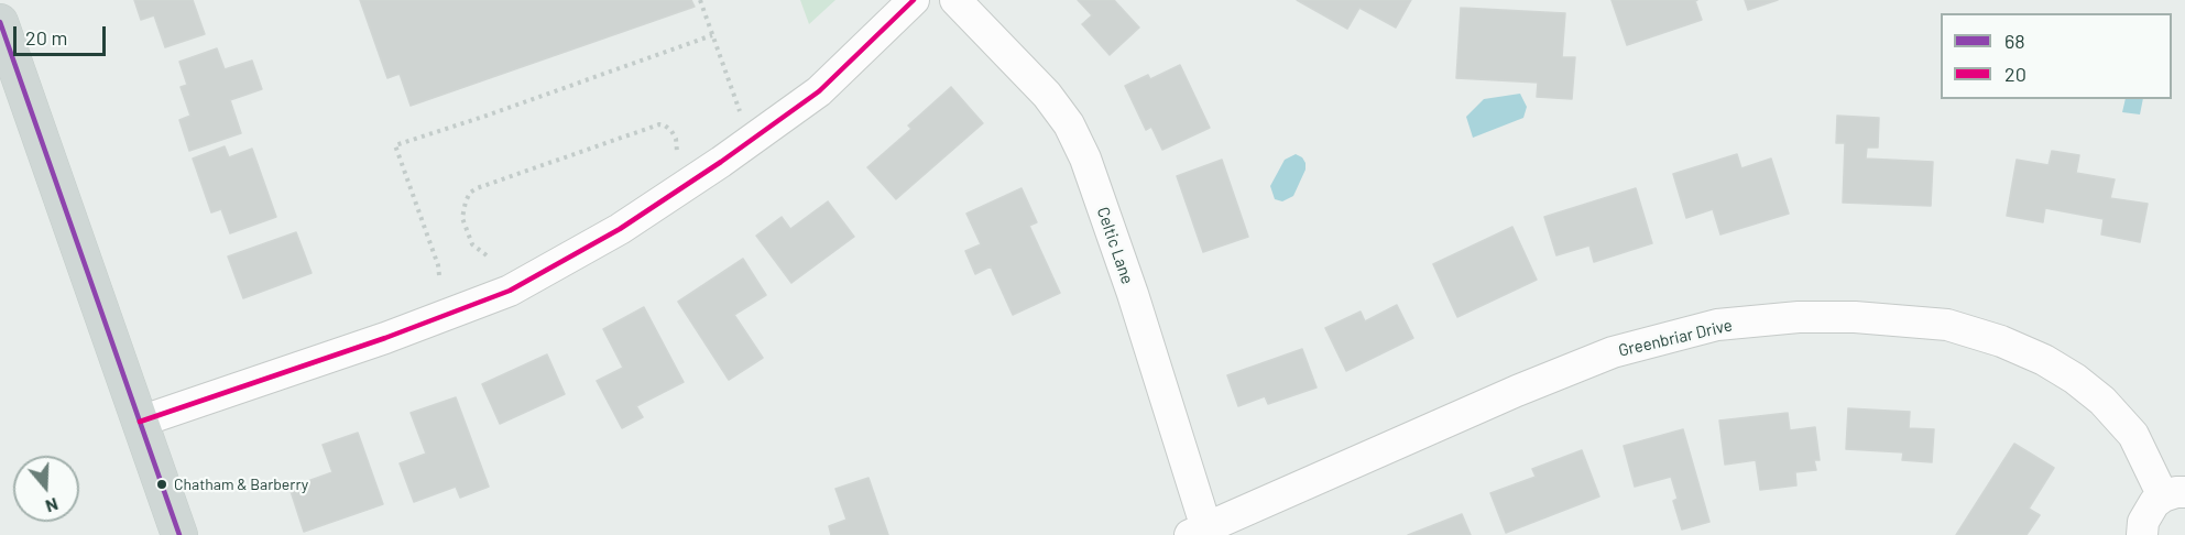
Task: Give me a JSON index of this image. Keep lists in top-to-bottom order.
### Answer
{
  "streets": {
    "street": ["Celtic Lane", "Greenbriar Drive"]
  },
  "crossings": [
    ["Celtic Lane", "Greenbriar Drive"]
  ],
  "places": ["Chatham & Barberry"],
  "lines": ["transit line 20", "transit line 68"],
  "legend": ["68", "20"],
  "scale_bar": "20 m",
  "north": "bottom"
}
